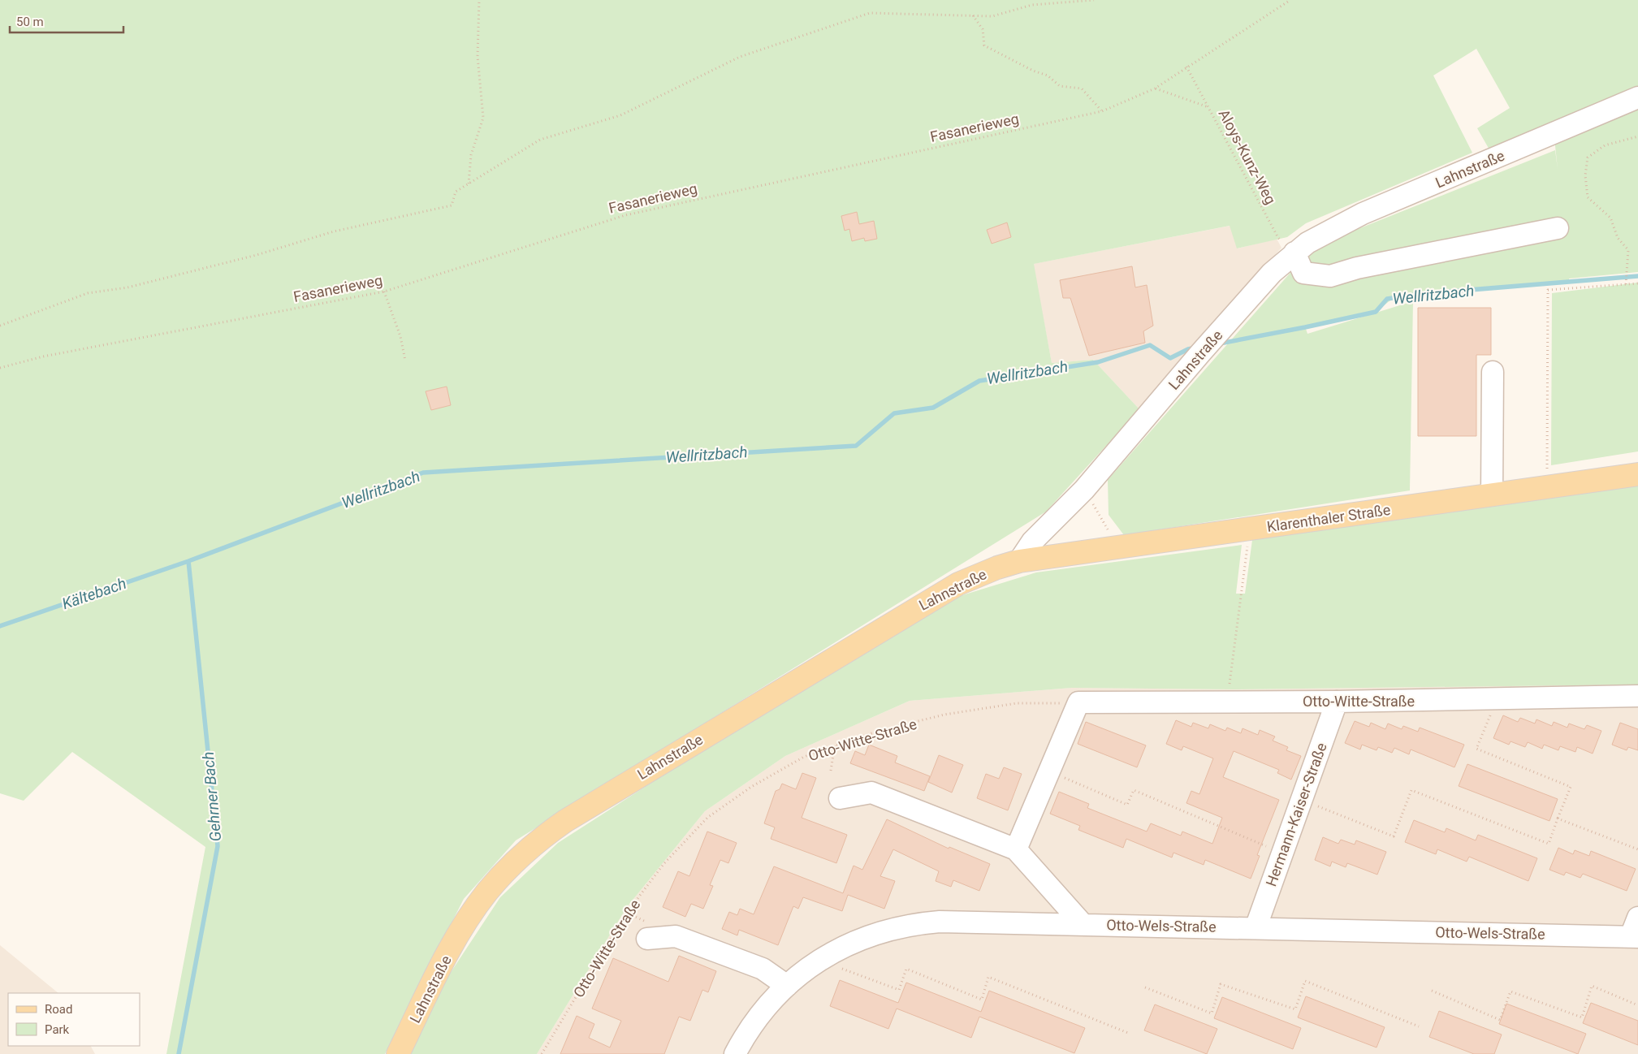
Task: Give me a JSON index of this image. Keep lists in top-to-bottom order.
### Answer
{
  "streets": {
    "main road": ["Lahnstraße", "Klarenthaler Straße"],
    "street": ["Otto-Witte-Straße", "Hermann-Kaiser-Straße", "Otto-Wels-Straße"],
    "path": ["Fasanerieweg", "Aloys-Kunz-Weg"]
  },
  "crossings": [
    ["Fasanerieweg", "Aloys-Kunz-Weg"],
    ["Aloys-Kunz-Weg", "Lahnstraße"],
    ["Lahnstraße", "Klarenthaler Straße"],
    ["Otto-Witte-Straße", "Hermann-Kaiser-Straße"],
    ["Hermann-Kaiser-Straße", "Otto-Wels-Straße"]
  ],
  "water": ["Wellritzbach", "Kältebach", "Gehrner Bach"],
  "legend": ["Road", "Park"],
  "scale_bar": "50 m"
}
